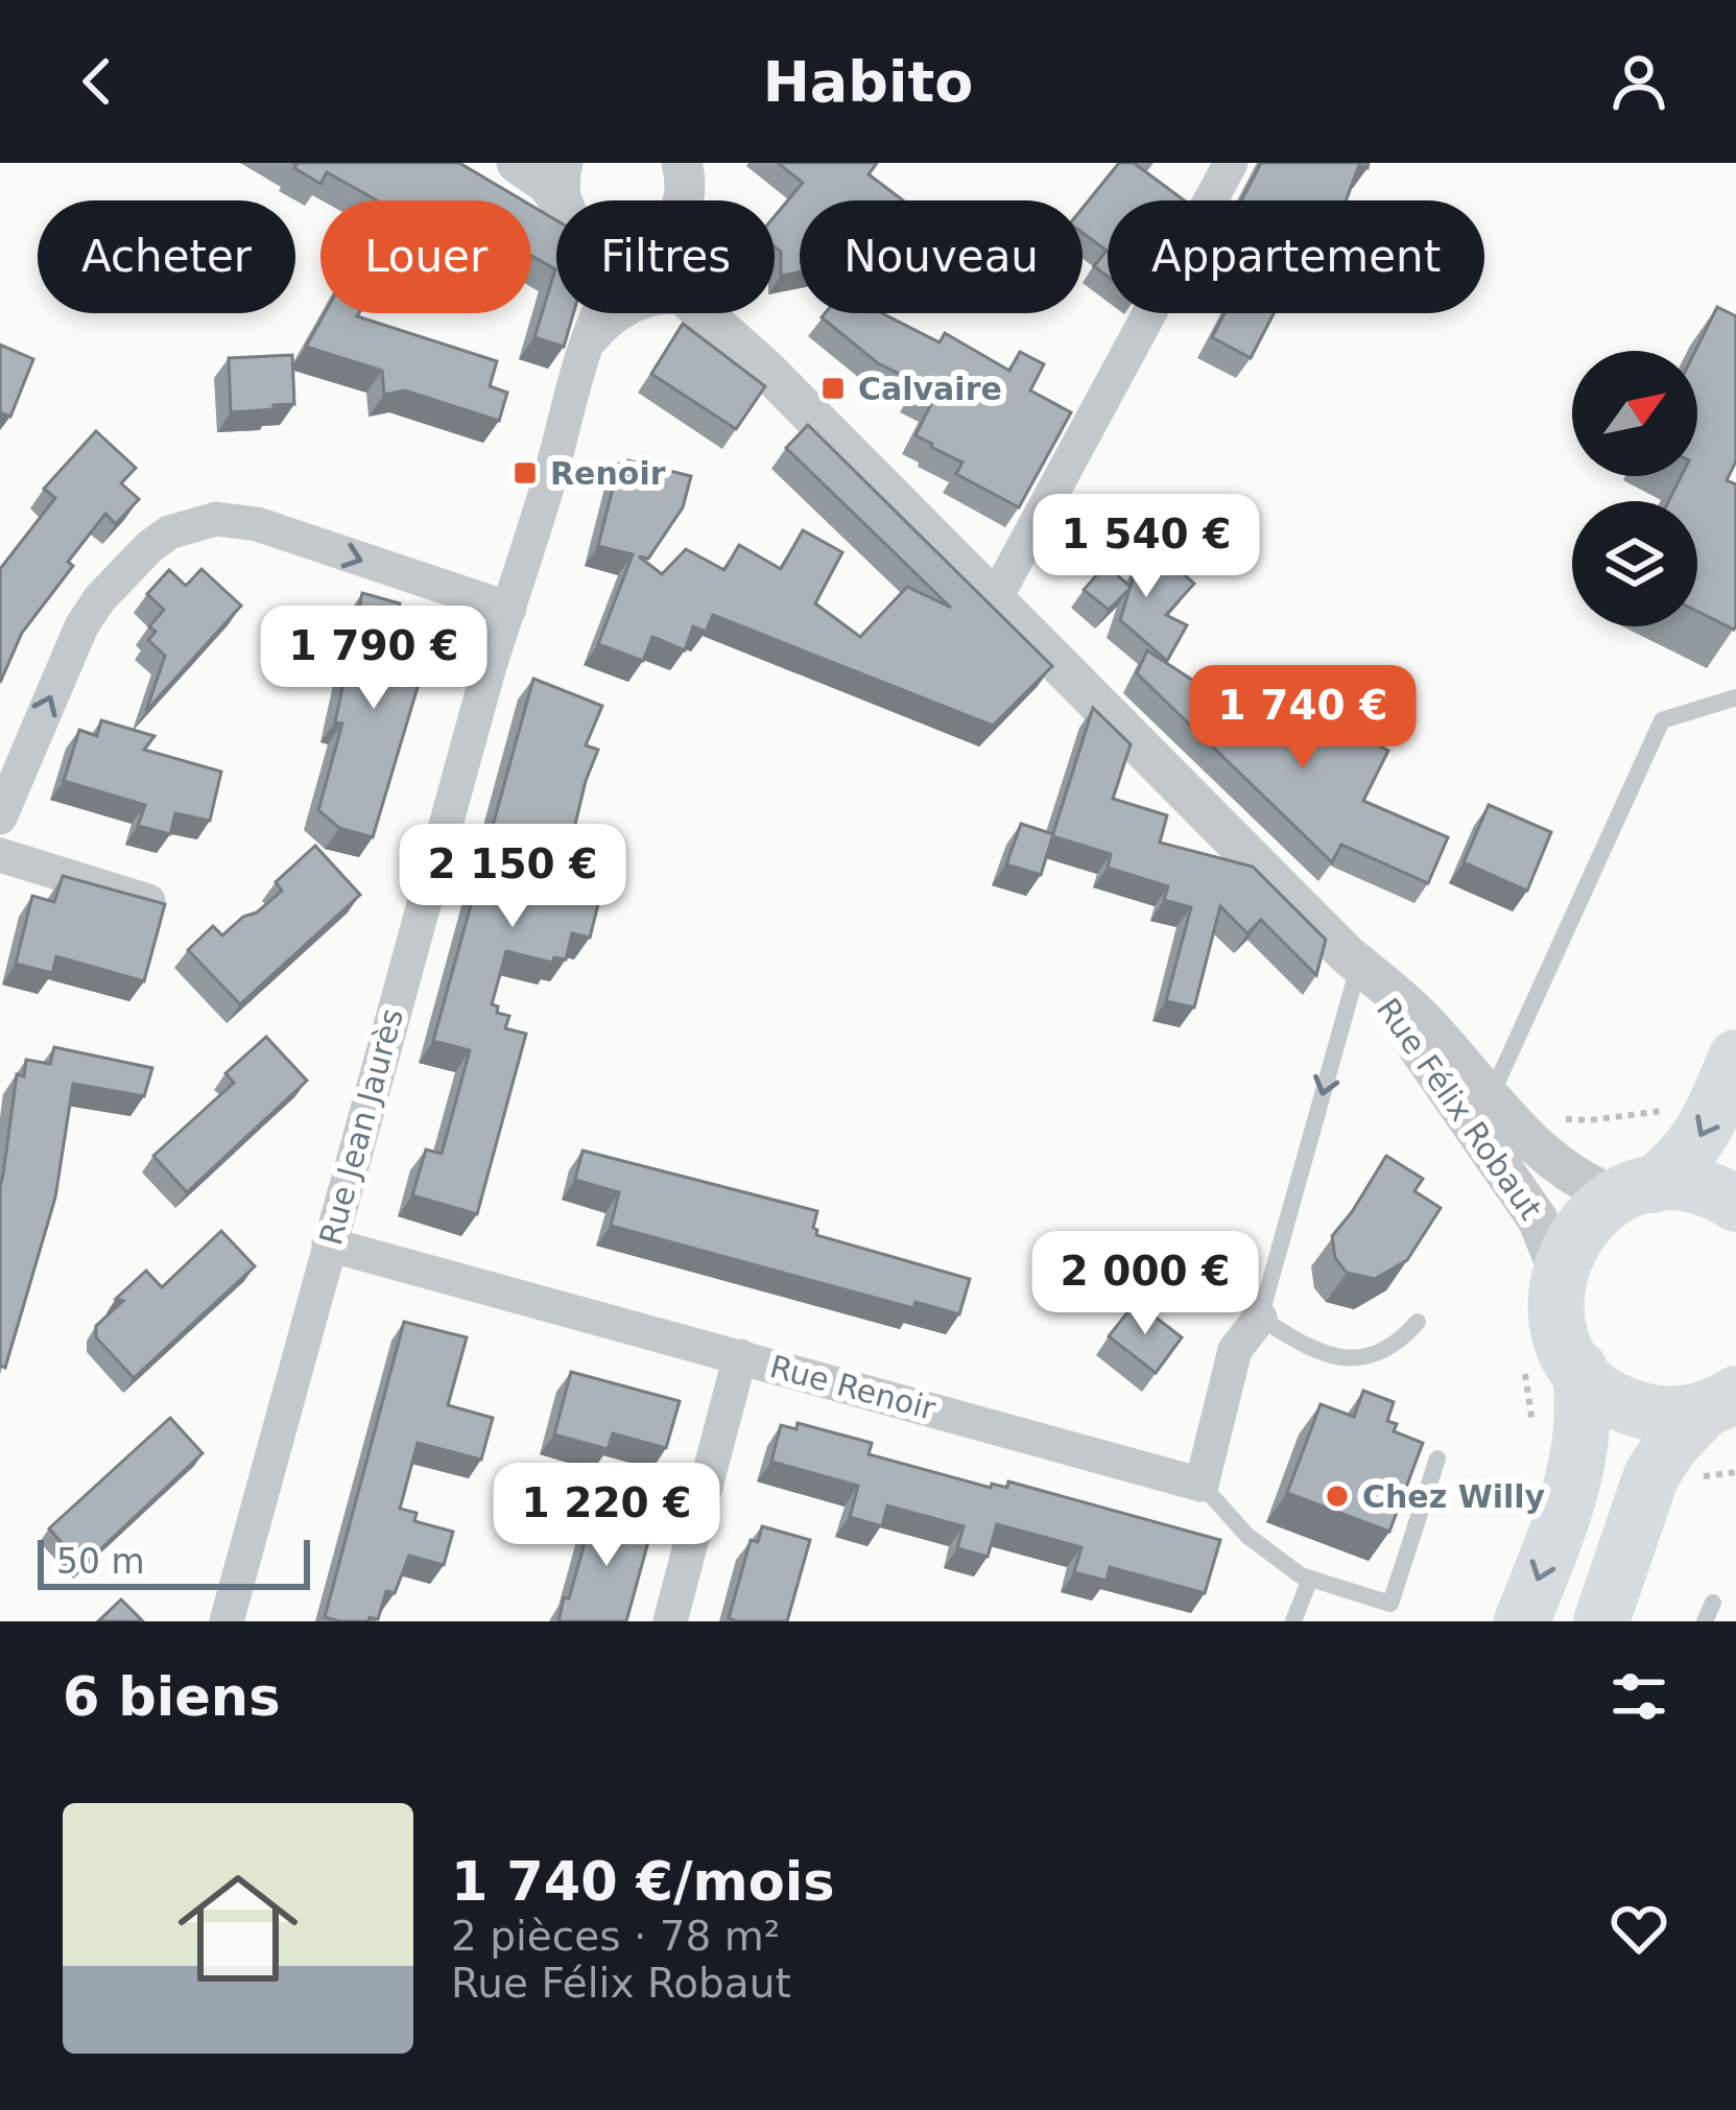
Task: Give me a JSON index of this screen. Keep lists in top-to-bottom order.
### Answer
{
  "streets": {
    "street": ["Rue Félix Robaut", "Rue Jean Jaurès", "Rue Renoir"]
  },
  "crossings": [
    ["Rue Jean Jaurès", "Rue Renoir"]
  ],
  "places": {
    "transit": ["Calvaire", "Renoir"],
    "other": ["Chez Willy"]
  },
  "scale_bar": "50 m",
  "north": "top right",
  "page": {
    "header": "Habito",
    "chip": [
      "Acheter",
      "Louer",
      "Filtres",
      "Nouveau",
      "Appartement"
    ],
    "price": [
      "1 540 €",
      "1 790 €",
      "1 740 €",
      "2 150 €",
      "2 000 €",
      "1 220 €"
    ],
    "scale": "50 m",
    "heading": "6 biens",
    "list": [
      {
        "name": "1 740 €/mois",
        "note": "2 pièces · 78 m² · Rue Félix Robaut"
      }
    ]
  }
}
